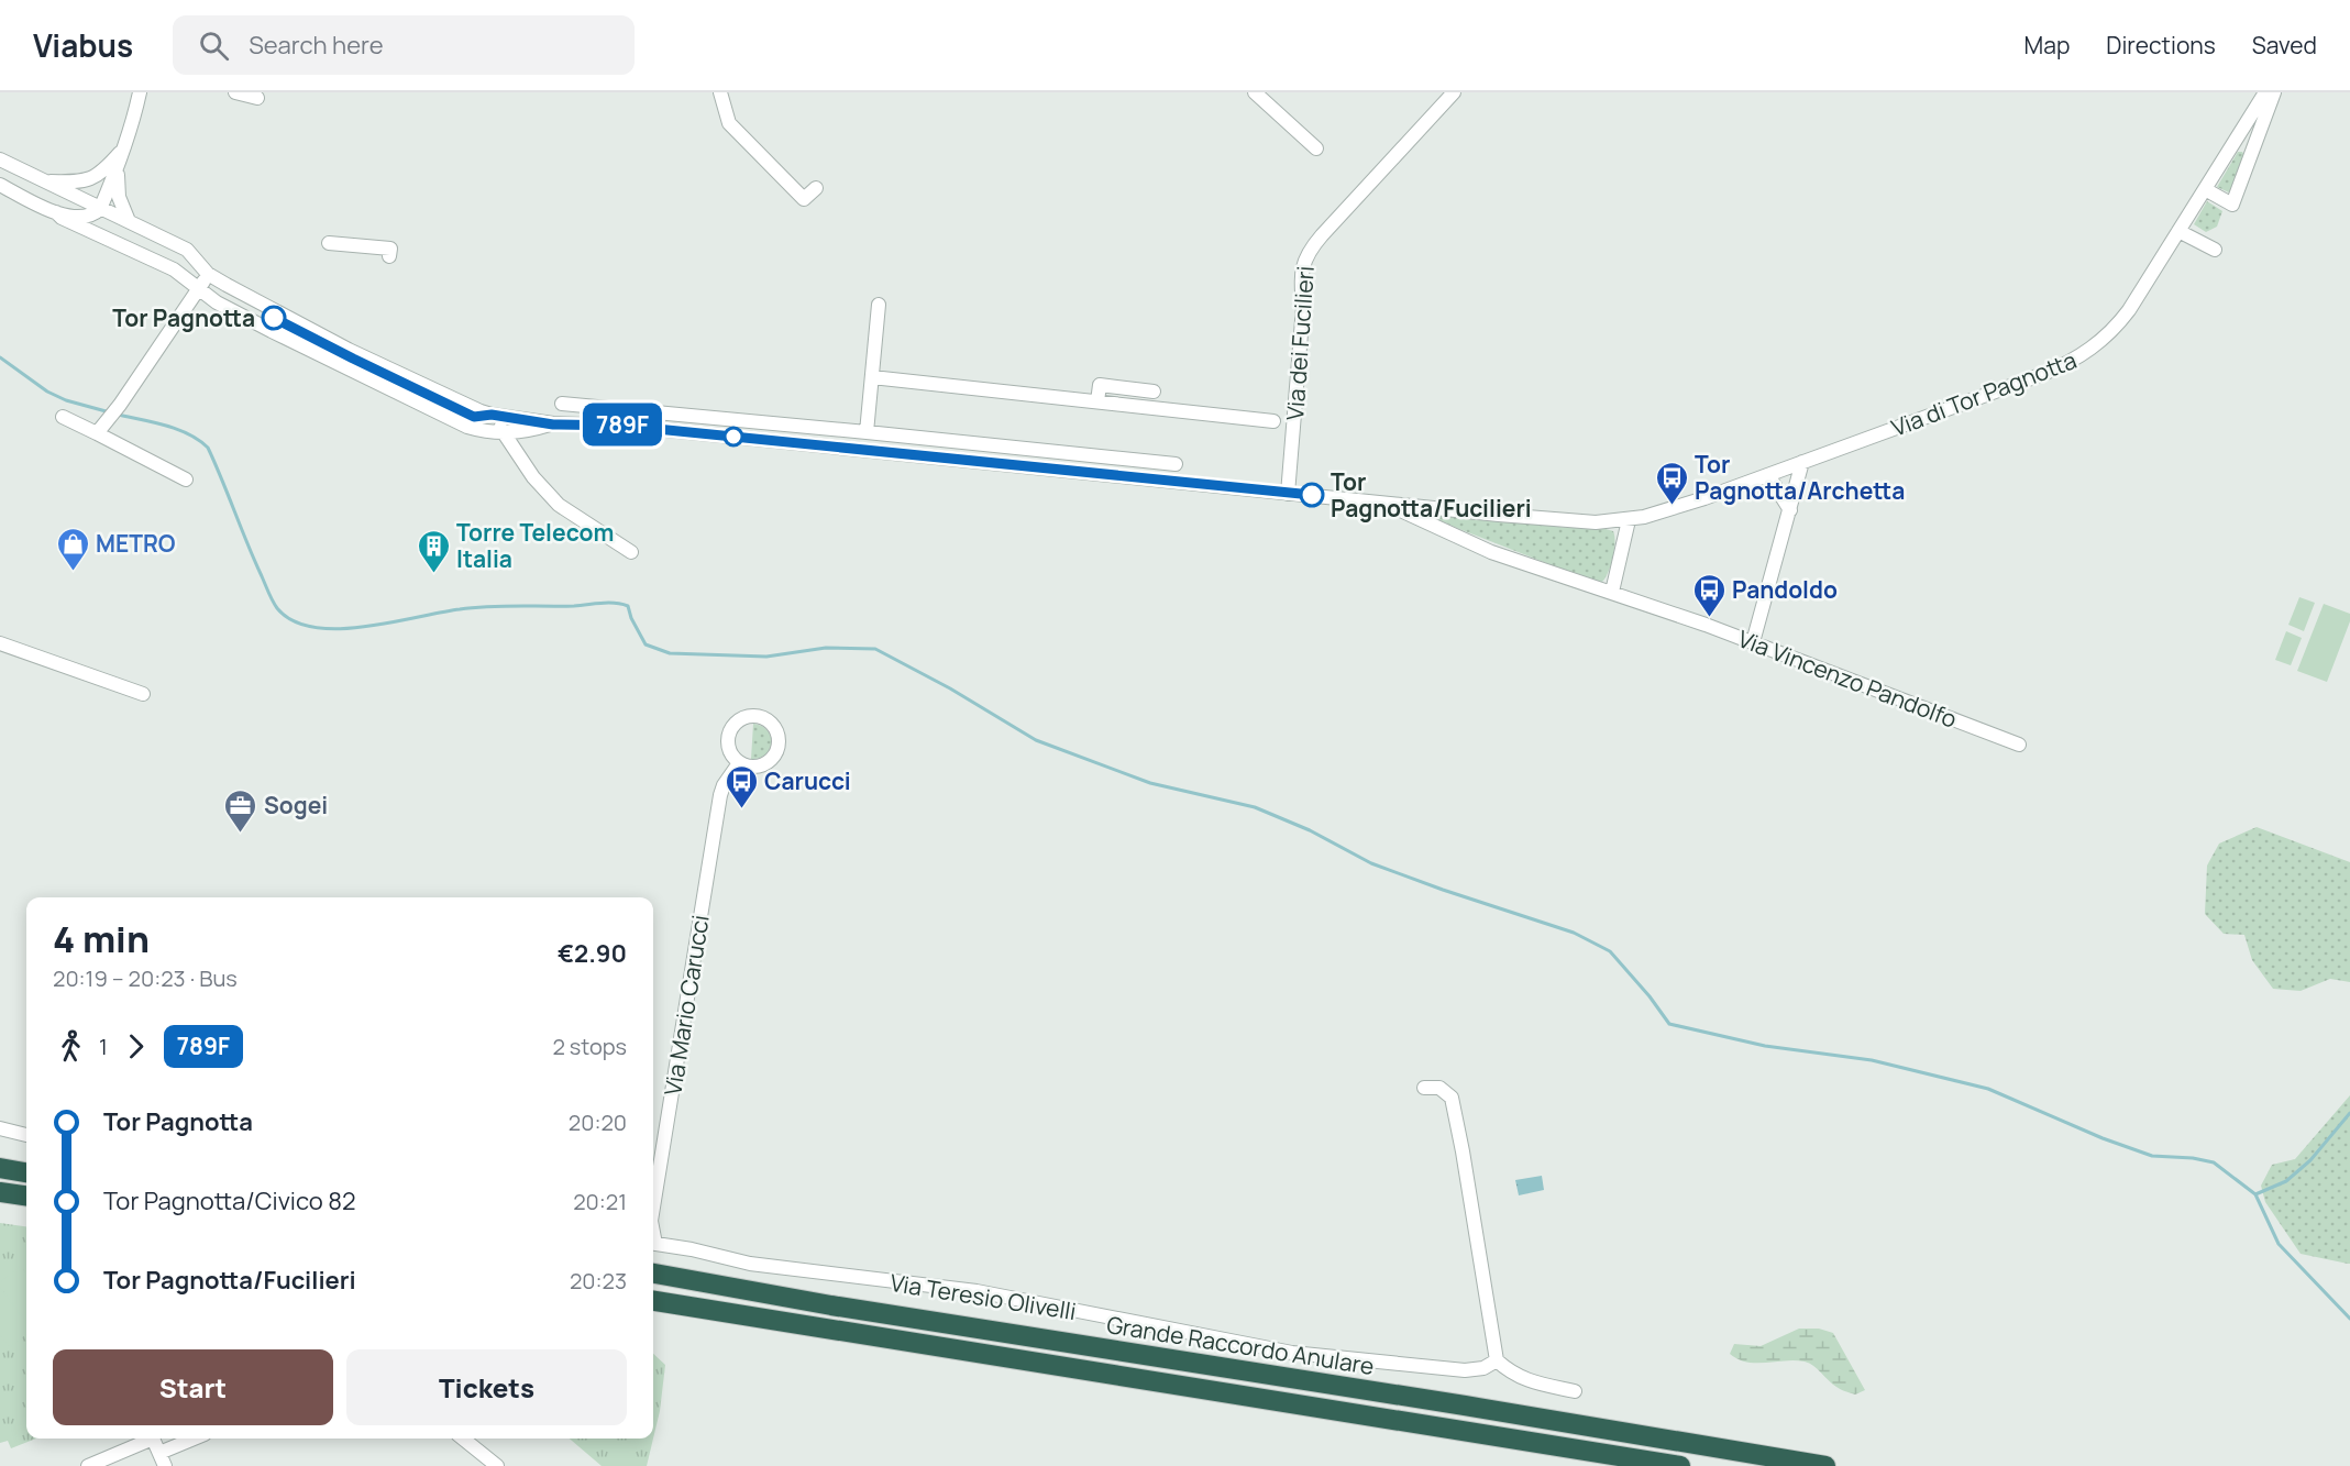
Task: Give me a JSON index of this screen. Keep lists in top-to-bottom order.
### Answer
{
  "streets": {
    "highway": ["Grande Raccordo Anulare"],
    "street": [
      "Via dei Fucilieri",
      "Via di Tor Pagnotta",
      "Via Vincenzo Pandolfo",
      "Via Mario Carucci",
      "Via Teresio Olivelli"
    ]
  },
  "crossings": [
    ["Via dei Fucilieri", "Via di Tor Pagnotta"],
    ["Via di Tor Pagnotta", "Via Vincenzo Pandolfo"]
  ],
  "places": {
    "other": ["Tor Pagnotta", "Tor Pagnotta/Fucilieri"],
    "bus stop": ["Tor Pagnotta/Archetta", "Pandoldo", "Carucci"],
    "shop": ["METRO"],
    "building": ["Torre Telecom Italia"],
    "office": ["Sogei"]
  },
  "lines": ["bus line 789F"],
  "page": {
    "header": "Viabus",
    "search": "Search here",
    "nav": ["Map", "Directions", "Saved"],
    "on_map": "789F",
    "heading": ["4 min", "20:19 – 20:23 · Bus", "€2.90"],
    "legs": ["1", "789F", "2 stops"],
    "list": [
      {
        "name": "Tor Pagnotta",
        "value": "20:20"
      },
      {
        "name": "Tor Pagnotta/Civico 82",
        "value": "20:21"
      },
      {
        "name": "Tor Pagnotta/Fucilieri",
        "value": "20:23"
      }
    ],
    "buttons": ["Start", "Tickets"]
  }
}
